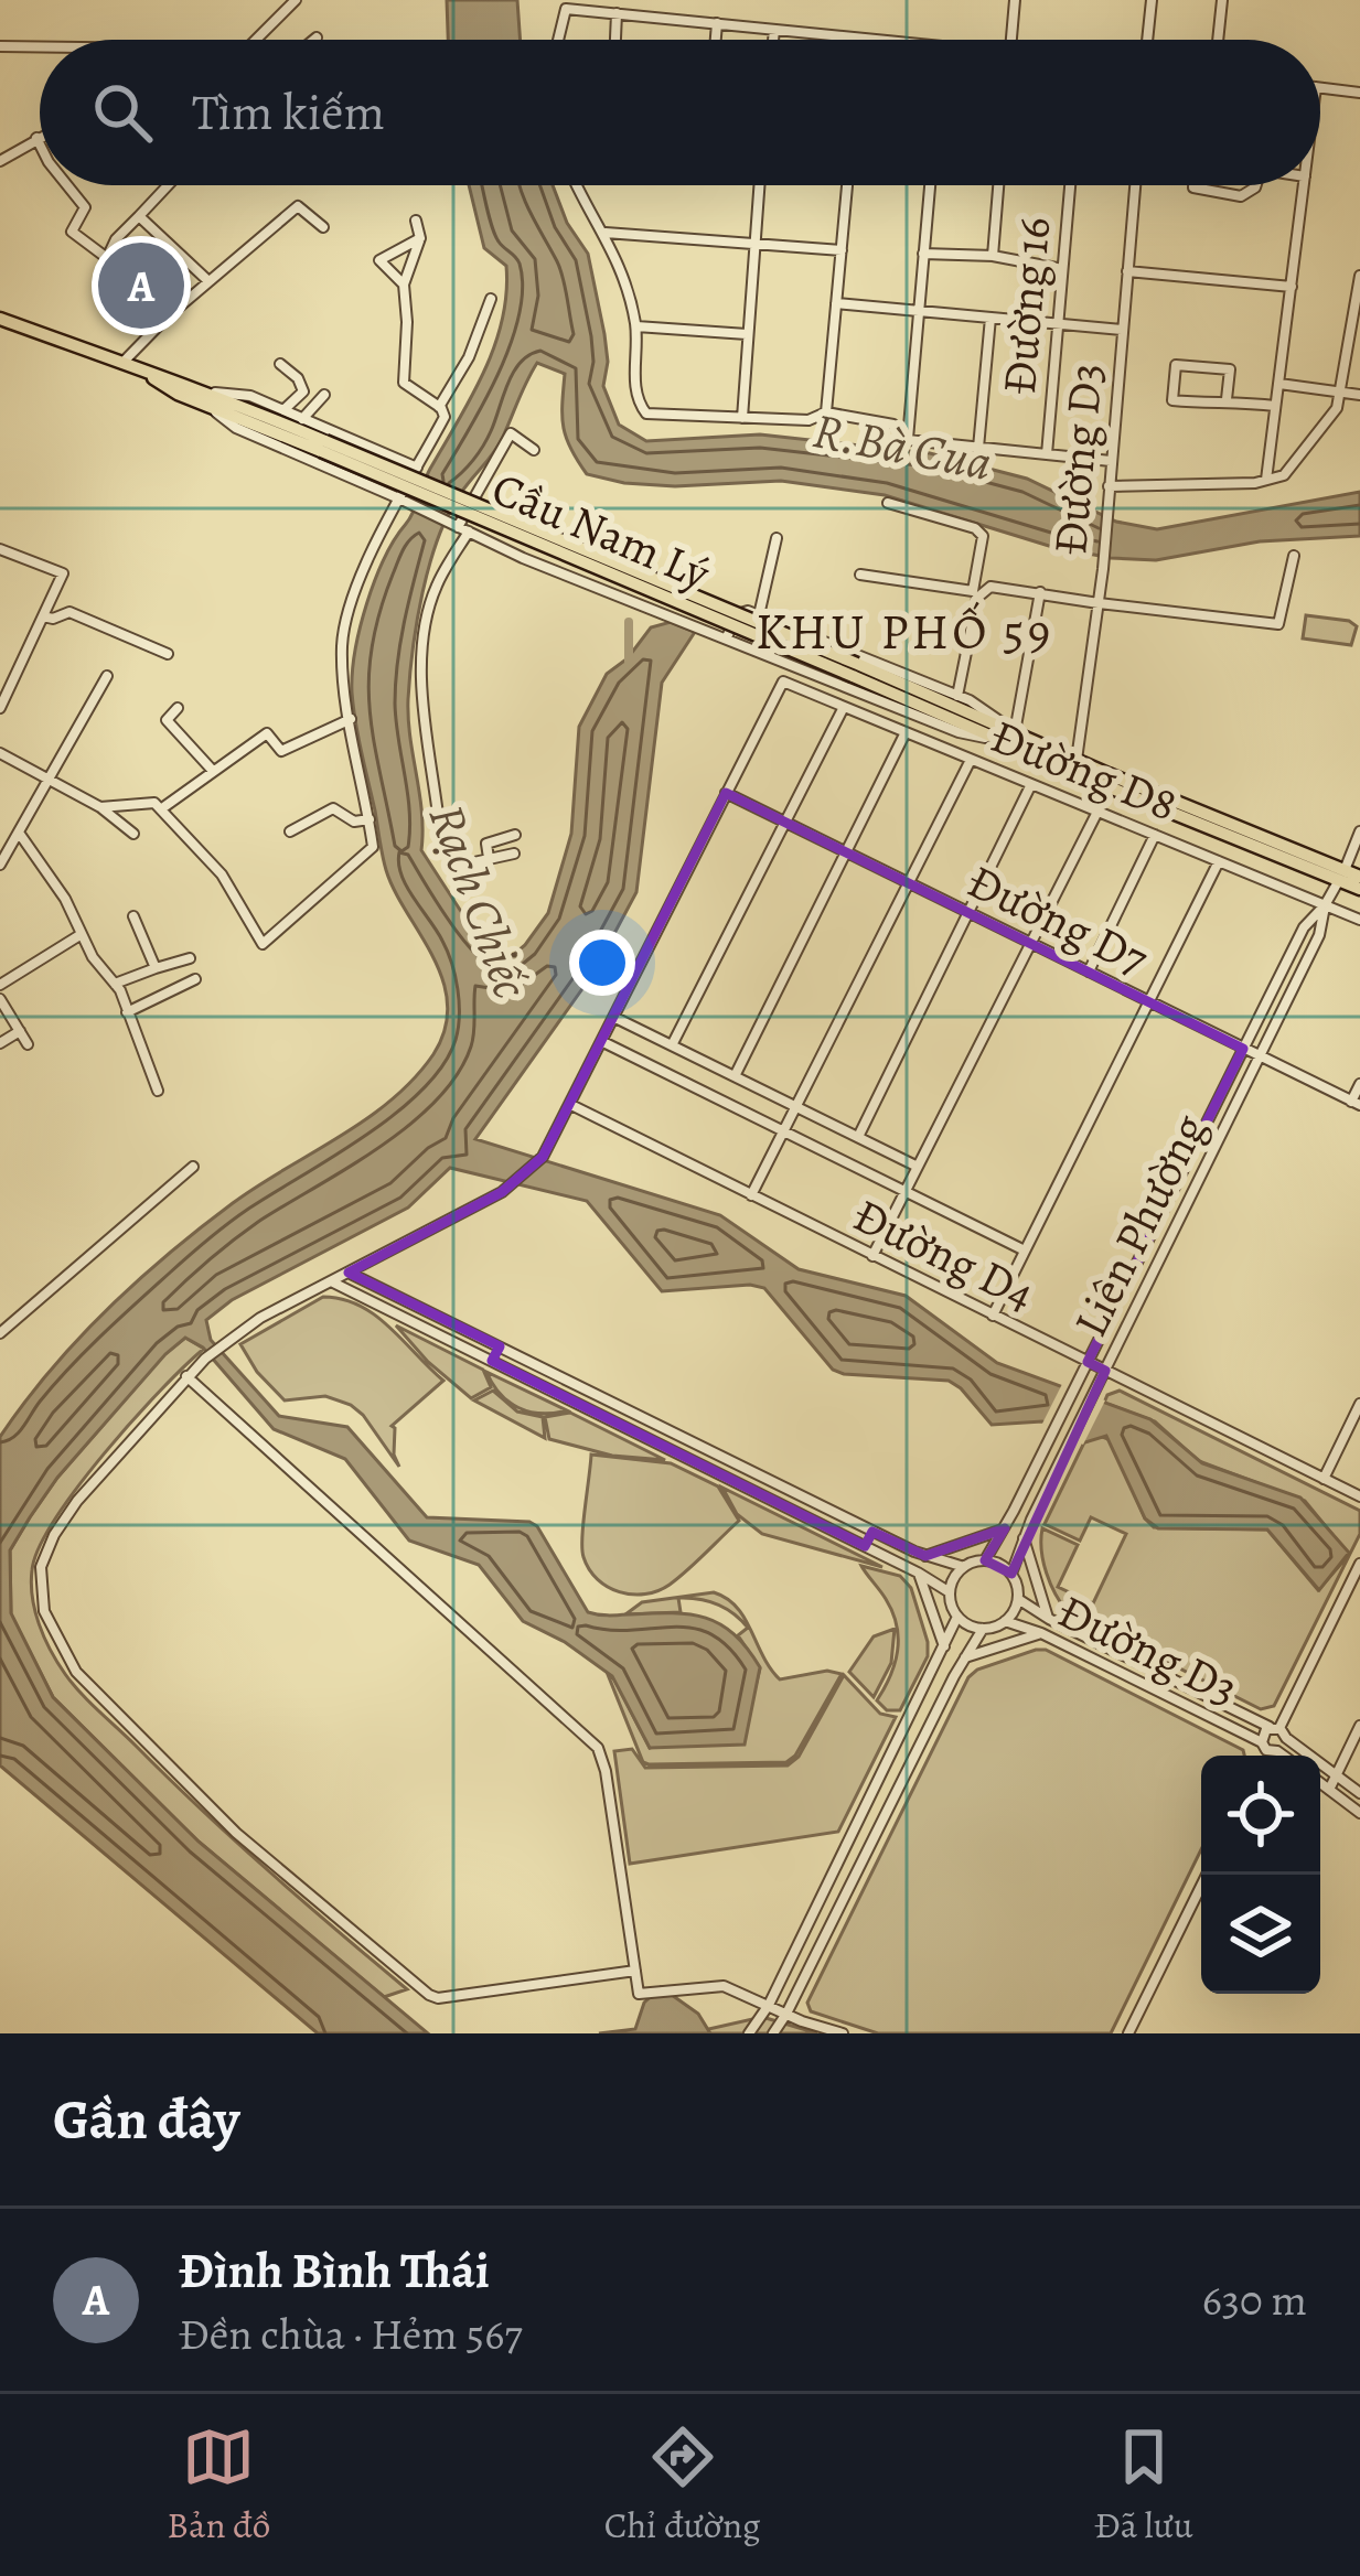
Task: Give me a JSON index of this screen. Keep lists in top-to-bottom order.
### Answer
{
  "streets": {
    "main road": ["Cầu Nam Lý"],
    "street": [
      "Đường 16",
      "Đường D3",
      "Đường D8",
      "Đường D7",
      "Liên Phường",
      "Đường D4"
    ]
  },
  "crossings": [
    ["Đường D3", "Cầu Nam Lý"],
    ["Đường D3", "Liên Phường"],
    ["Cầu Nam Lý", "Liên Phường"],
    ["Đường D8", "Đường D7"],
    ["Đường D8", "Liên Phường"],
    ["Đường D7", "Liên Phường"],
    ["Liên Phường", "Đường D4"]
  ],
  "districts": ["KHU PHỐ 59"],
  "water": ["R.Bà Cua", "Rạch Chiếc"],
  "page": {
    "search": "Tìm kiếm",
    "pins": "A",
    "heading": "Gần đây",
    "list": [
      {
        "mark": "A",
        "name": "Đình Bình Thái",
        "note": "Đền chùa · Hẻm 567",
        "value": "630 m"
      }
    ],
    "nav": ["Bản đồ", "Chỉ đường", "Đã lưu"]
  }
}
